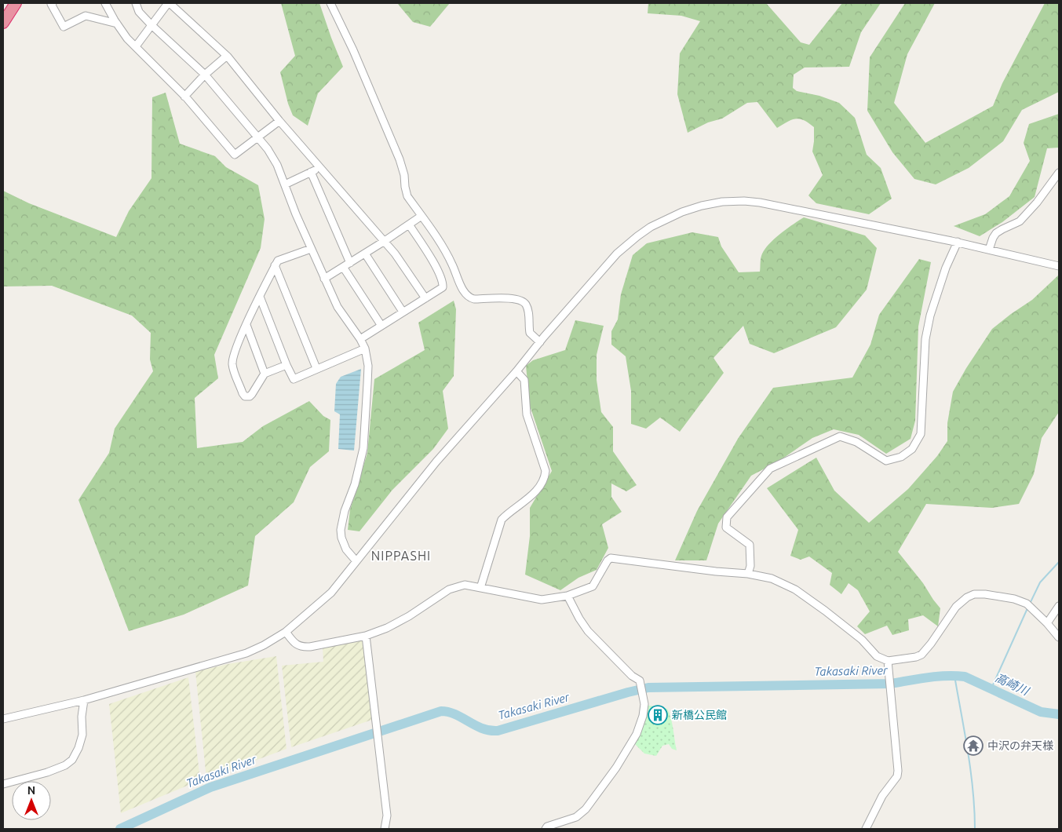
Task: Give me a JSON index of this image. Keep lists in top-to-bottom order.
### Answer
{
  "districts": ["NIPPASHI"],
  "water": ["Takasaki River", "高崎川"],
  "places": {
    "building": ["新橋公民館"],
    "temple": ["中沢の弁天様"]
  },
  "north": "top"
}
